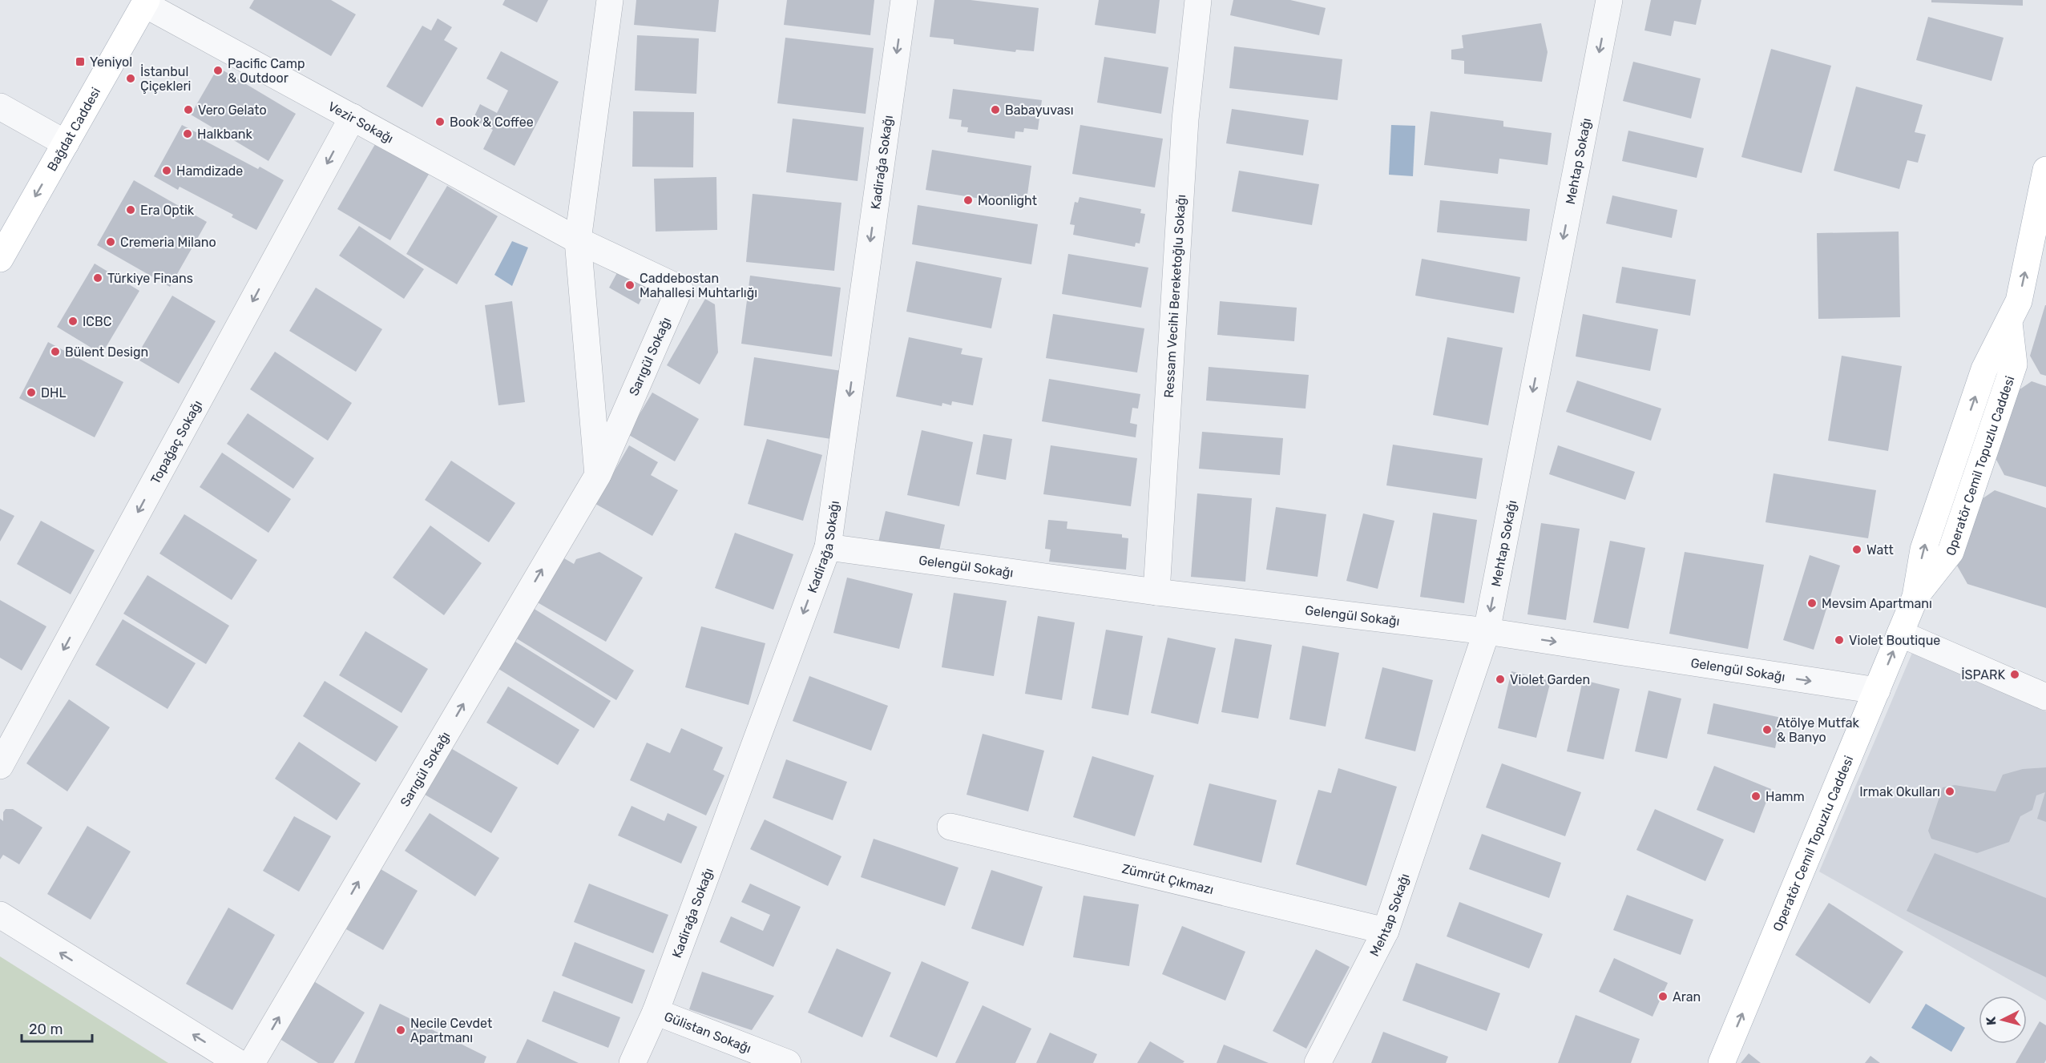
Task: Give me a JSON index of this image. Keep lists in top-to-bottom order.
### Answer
{
  "streets": {
    "main road": ["Bağdat Caddesi", "Operatör Cemil Topuzlu Caddesi"],
    "street": [
      "Vezir Sokağı",
      "Kadirağa Sokağı",
      "Mehtap Sokağı",
      "Ressam Vecihi Bereketoğlu Sokağı",
      "Sarıgül Sokağı",
      "Topağaç Sokağı",
      "Gelengül Sokağı",
      "Zümrüt Çıkmazı",
      "Gülistan Sokağı"
    ]
  },
  "crossings": [
    ["Vezir Sokağı", "Bağdat Caddesi"],
    ["Vezir Sokağı", "Sarıgül Sokağı"],
    ["Vezir Sokağı", "Topağaç Sokağı"],
    ["Kadirağa Sokağı", "Gelengül Sokağı"],
    ["Kadirağa Sokağı", "Gülistan Sokağı"],
    ["Mehtap Sokağı", "Gelengül Sokağı"],
    ["Mehtap Sokağı", "Zümrüt Çıkmazı"],
    ["Ressam Vecihi Bereketoğlu Sokağı", "Gelengül Sokağı"],
    ["Operatör Cemil Topuzlu Caddesi", "Gelengül Sokağı"]
  ],
  "one_way": [
    "Bağdat Caddesi",
    "Kadirağa Sokağı",
    "Mehtap Sokağı",
    "Sarıgül Sokağı",
    "Topağaç Sokağı",
    "Operatör Cemil Topuzlu Caddesi",
    "Gelengül Sokağı"
  ],
  "places": {
    "transit": ["Yeniyol"],
    "other": [
      "Pacific Camp & Outdoor",
      "İstanbul Çiçekleri",
      "Vero Gelato",
      "Babayuvası",
      "Book & Coffee",
      "Halkbank",
      "Hamdizade",
      "Moonlight",
      "Era Optik",
      "Cremeria Milano",
      "Türkiye Finans",
      "Caddebostan Mahallesi Muhtarlığı",
      "ICBC",
      "Bülent Design",
      "DHL",
      "Watt",
      "Mevsim Apartmanı",
      "Violet Boutique",
      "İSPARK",
      "Violet Garden",
      "Atölye Mutfak & Banyo",
      "Irmak Okulları",
      "Hamm",
      "Aran",
      "Necile Cevdet Apartmanı"
    ]
  },
  "scale_bar": "20 m",
  "north": "left"
}
